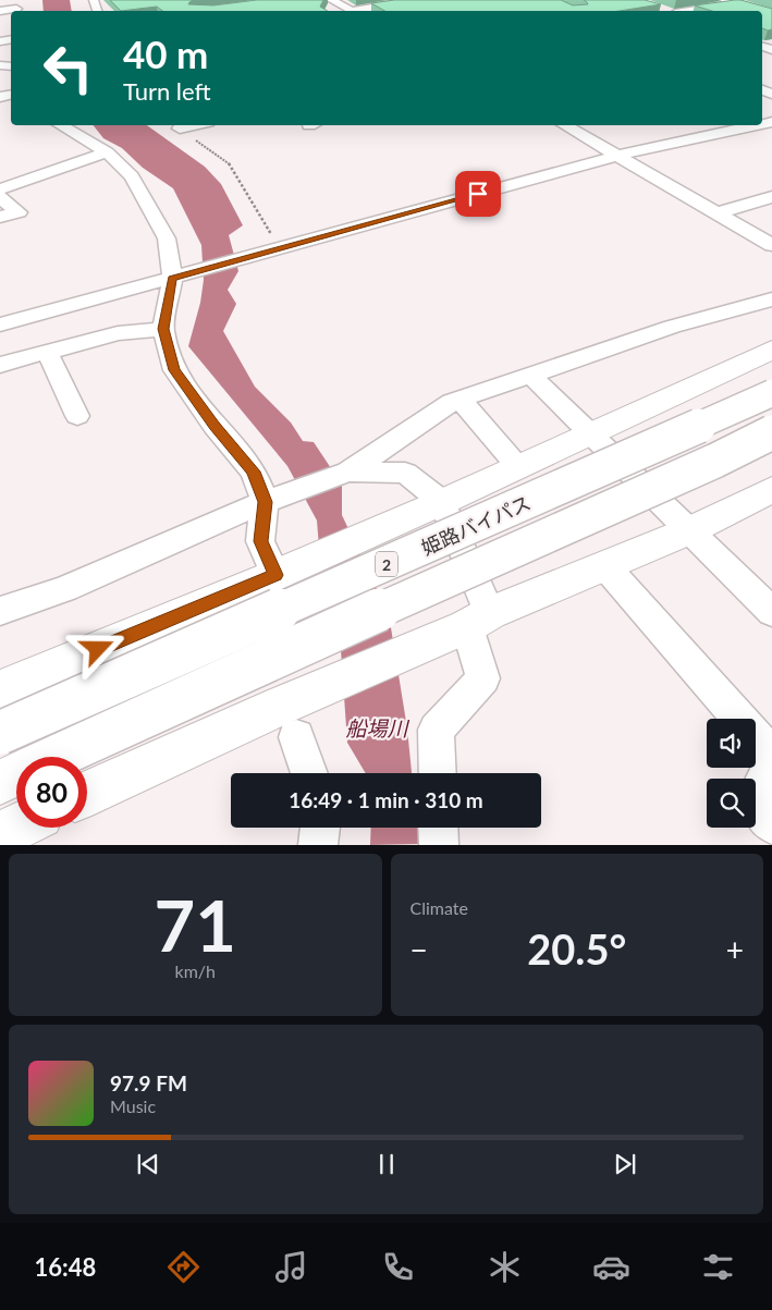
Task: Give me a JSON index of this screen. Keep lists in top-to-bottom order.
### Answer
{
  "streets": {
    "main road": ["姫路バイパス", "2"]
  },
  "water": ["船場川"],
  "page": {
    "turn": ["40 m", "Turn left"],
    "limit": "80",
    "trip": "16:49 · 1 min · 310 m",
    "tile": [
      ["71", "km/h"],
      "Climate"
    ],
    "heat": ["−", "20.5°", "+"],
    "song": ["97.9 FM", "Music"],
    "tabs": "16:48"
  }
}
